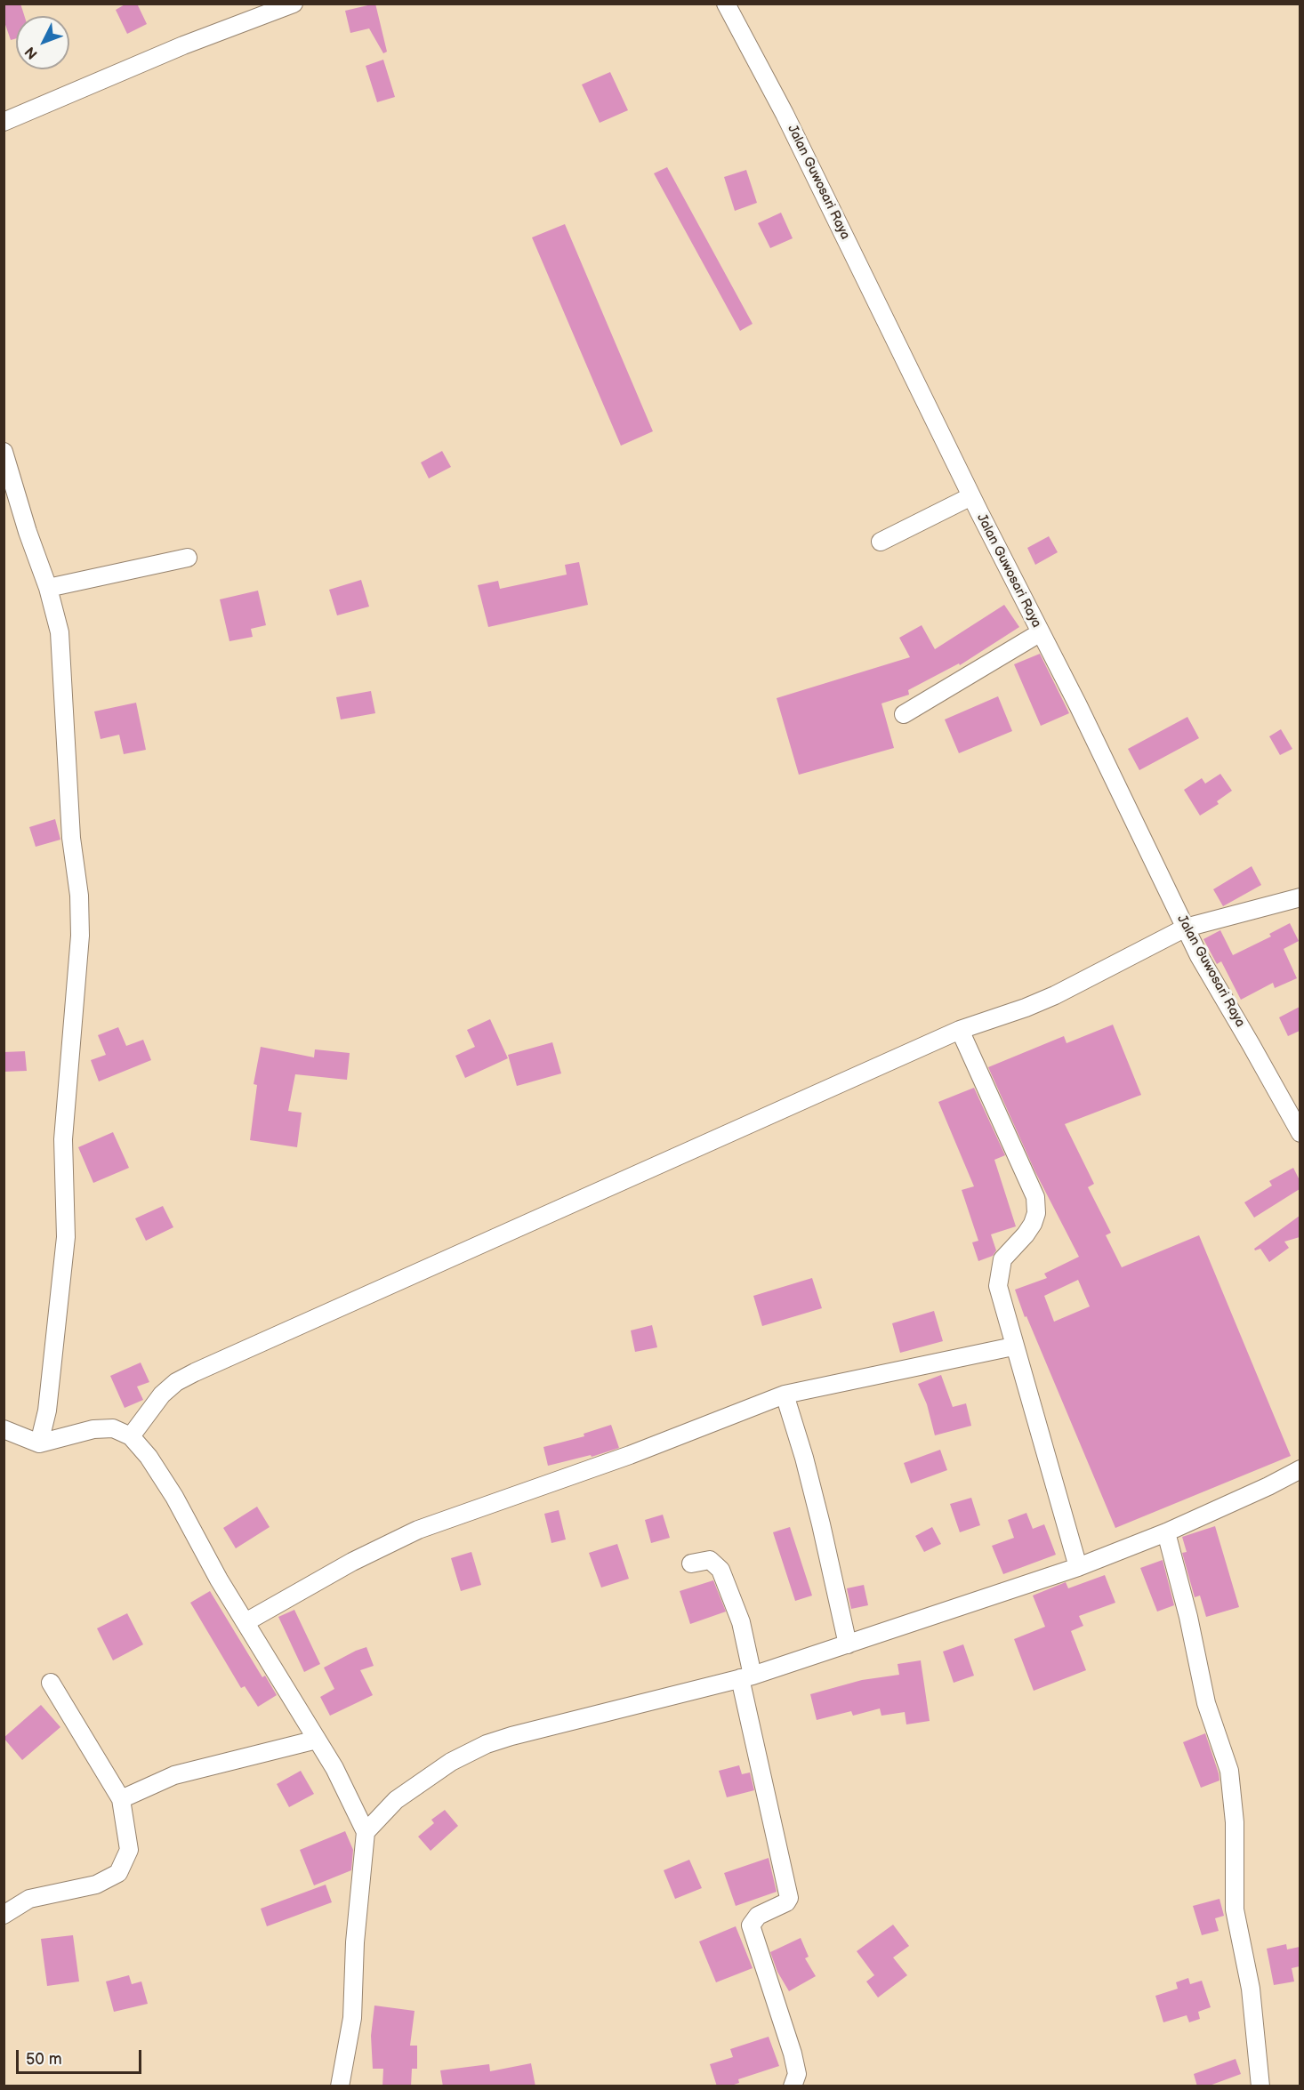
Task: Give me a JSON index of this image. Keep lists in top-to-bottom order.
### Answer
{
  "streets": {
    "street": ["Jalan Guwosari Raya"]
  },
  "scale_bar": "50 m",
  "north": "bottom left"
}
